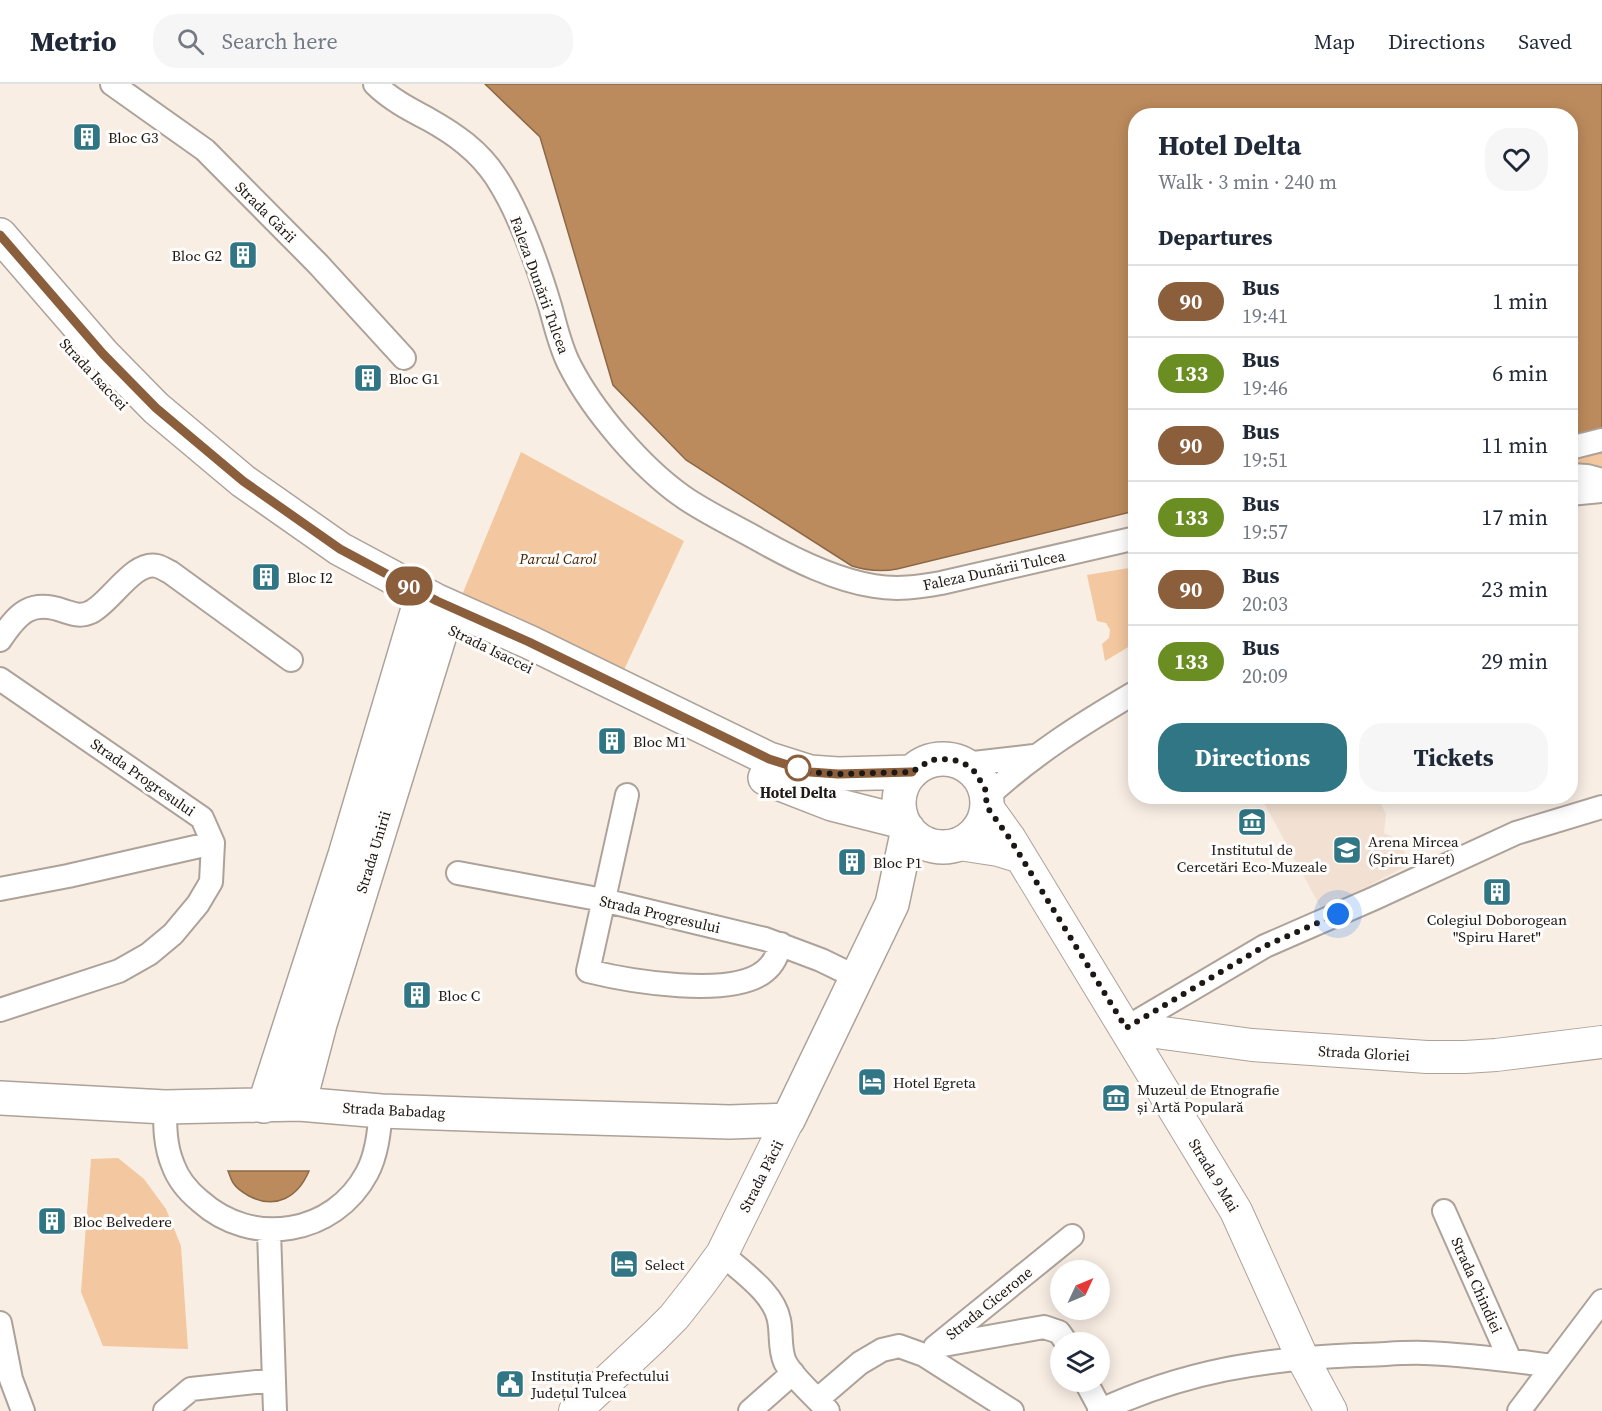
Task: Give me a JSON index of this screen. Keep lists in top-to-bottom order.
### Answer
{
  "streets": {
    "main road": [
      "Strada Isaccei",
      "Strada Unirii",
      "Strada Babadag",
      "Strada Păcii"
    ],
    "street": [
      "Strada Gării",
      "Faleza Dunării Tulcea",
      "Strada Progresului",
      "Strada Gloriei",
      "Strada 9 Mai",
      "Strada Chindiei",
      "Strada Cicerone"
    ]
  },
  "crossings": [
    ["Strada Isaccei", "Strada Unirii"],
    ["Strada Isaccei", "Strada 9 Mai"],
    ["Strada Isaccei", "Strada Păcii"],
    ["Strada Progresului", "Strada Păcii"],
    ["Strada Unirii", "Strada Babadag"],
    ["Strada Gloriei", "Strada 9 Mai"],
    ["Strada Babadag", "Strada Păcii"],
    ["Strada 9 Mai", "Strada Păcii"]
  ],
  "parks": ["Parcul Carol"],
  "places": {
    "building": [
      "Bloc G3",
      "Bloc G2",
      "Bloc G1",
      "Bloc I2",
      "Bloc M1",
      "Bloc P1",
      "Colegiul Doborogean \"Spiru Haret\"",
      "Bloc C",
      "Bloc Belvedere"
    ],
    "other": ["Hotel Delta"],
    "museum": ["Institutul de Cercetări Eco-Muzeale", "Muzeul de Etnografie și Artă Populară"],
    "school or university": ["Arena Mircea (Spiru Haret)"],
    "hotel": ["Hotel Egreta", "Select"],
    "public building": ["Instituția Prefectului Județul Tulcea"]
  },
  "lines": ["bus line 90"],
  "north": "top right",
  "page": {
    "header": "Metrio",
    "search": "Search here",
    "nav": ["Map", "Directions", "Saved"],
    "on_map": "90",
    "heading": [
      ["Hotel Delta", "Walk · 3 min · 240 m"],
      "Departures"
    ],
    "list": [
      {
        "mark": "90",
        "name": "Bus",
        "note": "19:41",
        "value": "1 min"
      },
      {
        "mark": "133",
        "name": "Bus",
        "note": "19:46",
        "value": "6 min"
      },
      {
        "mark": "90",
        "name": "Bus",
        "note": "19:51",
        "value": "11 min"
      },
      {
        "mark": "133",
        "name": "Bus",
        "note": "19:57",
        "value": "17 min"
      },
      {
        "mark": "90",
        "name": "Bus",
        "note": "20:03",
        "value": "23 min"
      },
      {
        "mark": "133",
        "name": "Bus",
        "note": "20:09",
        "value": "29 min"
      }
    ],
    "buttons": ["Directions", "Tickets"]
  }
}
